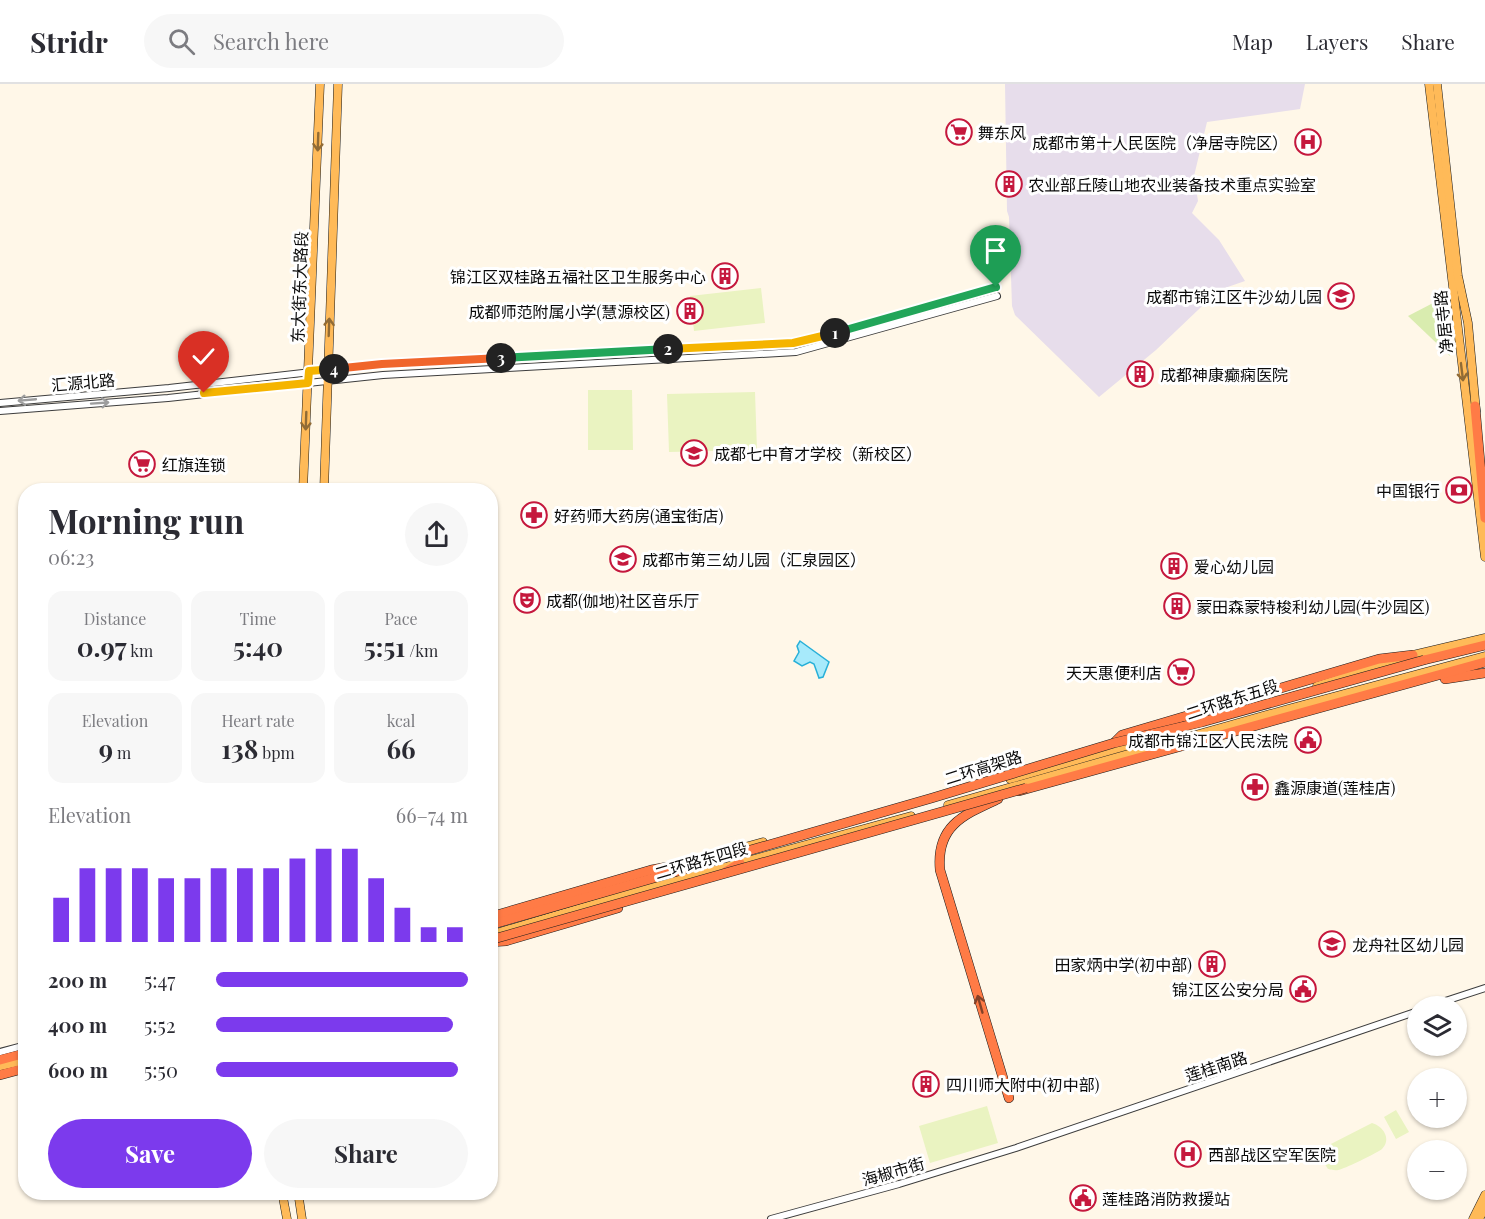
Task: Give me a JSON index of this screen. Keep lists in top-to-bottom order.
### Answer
{
  "streets": {
    "highway": ["二环高架路"],
    "main road": [
      "东大街东大路段",
      "净居寺路",
      "二环路东五段",
      "二环路东四段"
    ],
    "street": ["汇源北路", "莲桂南路", "海椒市街"]
  },
  "crossings": [
    ["东大街东大路段", "汇源北路"],
    ["二环路东五段", "二环路东四段"],
    ["二环高架路", "二环路东四段"],
    ["莲桂南路", "海椒市街"]
  ],
  "places": {
    "supermarket": ["舞东风", "红旗连锁", "天天惠便利店"],
    "hospital": ["成都市第十人民医院（净居寺院区）", "西部战区空军医院"],
    "building": [
      "农业部丘陵山地农业装备技术重点实验室",
      "锦江区双桂路五福社区卫生服务中心",
      "成都师范附属小学(慧源校区)",
      "成都神康癫痫医院",
      "爱心幼儿园",
      "蒙田森蒙特梭利幼儿园(牛沙园区)",
      "田家炳中学(初中部)",
      "四川师大附中(初中部)"
    ],
    "school or university": [
      "成都市锦江区牛沙幼儿园",
      "成都七中育才学校（新校区）",
      "成都市第三幼儿园（汇泉园区）",
      "龙舟社区幼儿园"
    ],
    "bank": ["中国银行"],
    "pharmacy": ["好药师大药房(通宝街店)", "鑫源康道(莲桂店)"],
    "theatre": ["成都(伽地)社区音乐厅"],
    "public building": ["成都市锦江区人民法院", "锦江区公安分局", "莲桂路消防救援站"]
  },
  "page": {
    "header": "Stridr",
    "search": "Search here",
    "nav": ["Map", "Layers", "Share"],
    "pins": [
      "1",
      "2",
      "3",
      "4"
    ],
    "heading": ["Morning run", "06:23"],
    "stats": [
      ["Distance", "0.97 km"],
      ["Time", "5:40"],
      ["Pace", "5:51 /km"],
      ["Elevation", "9 m"],
      ["Heart rate", "138 bpm"],
      ["kcal", "66"]
    ],
    "chart": ["Elevation", "66–74 m"],
    "list": [
      {
        "name": "200 m",
        "note": "5:47"
      },
      {
        "name": "400 m",
        "note": "5:52"
      },
      {
        "name": "600 m",
        "note": "5:50"
      }
    ],
    "map_buttons": ["+", "−"],
    "buttons": ["Save", "Share"]
  }
}
